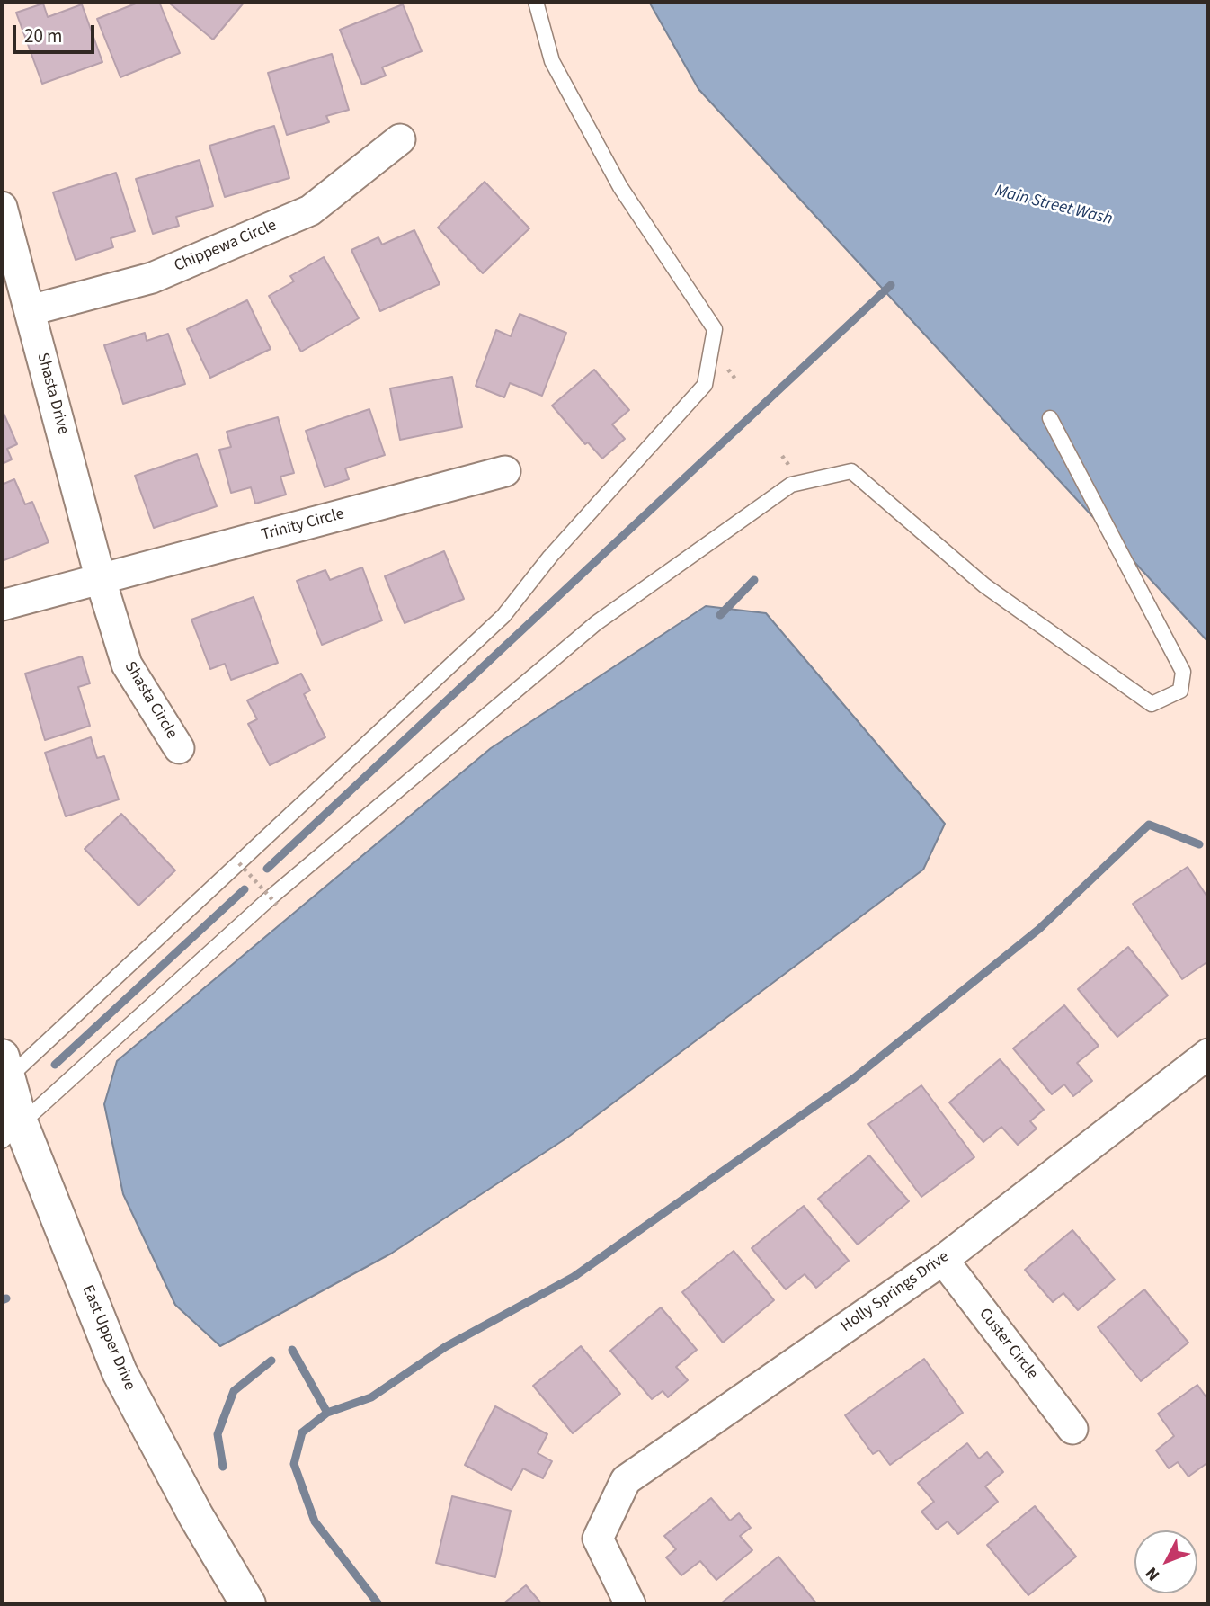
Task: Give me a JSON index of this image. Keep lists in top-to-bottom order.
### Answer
{
  "streets": {
    "main road": ["East Upper Drive"],
    "street": [
      "Chippewa Circle",
      "Shasta Drive",
      "Trinity Circle",
      "Shasta Circle",
      "Holly Springs Drive",
      "Custer Circle"
    ]
  },
  "crossings": [
    ["Chippewa Circle", "Shasta Drive"],
    ["Shasta Drive", "Trinity Circle"],
    ["Shasta Drive", "Shasta Circle"],
    ["Trinity Circle", "Shasta Circle"],
    ["Holly Springs Drive", "Custer Circle"]
  ],
  "water": ["Main Street Wash"],
  "scale_bar": "20 m",
  "north": "bottom left"
}
